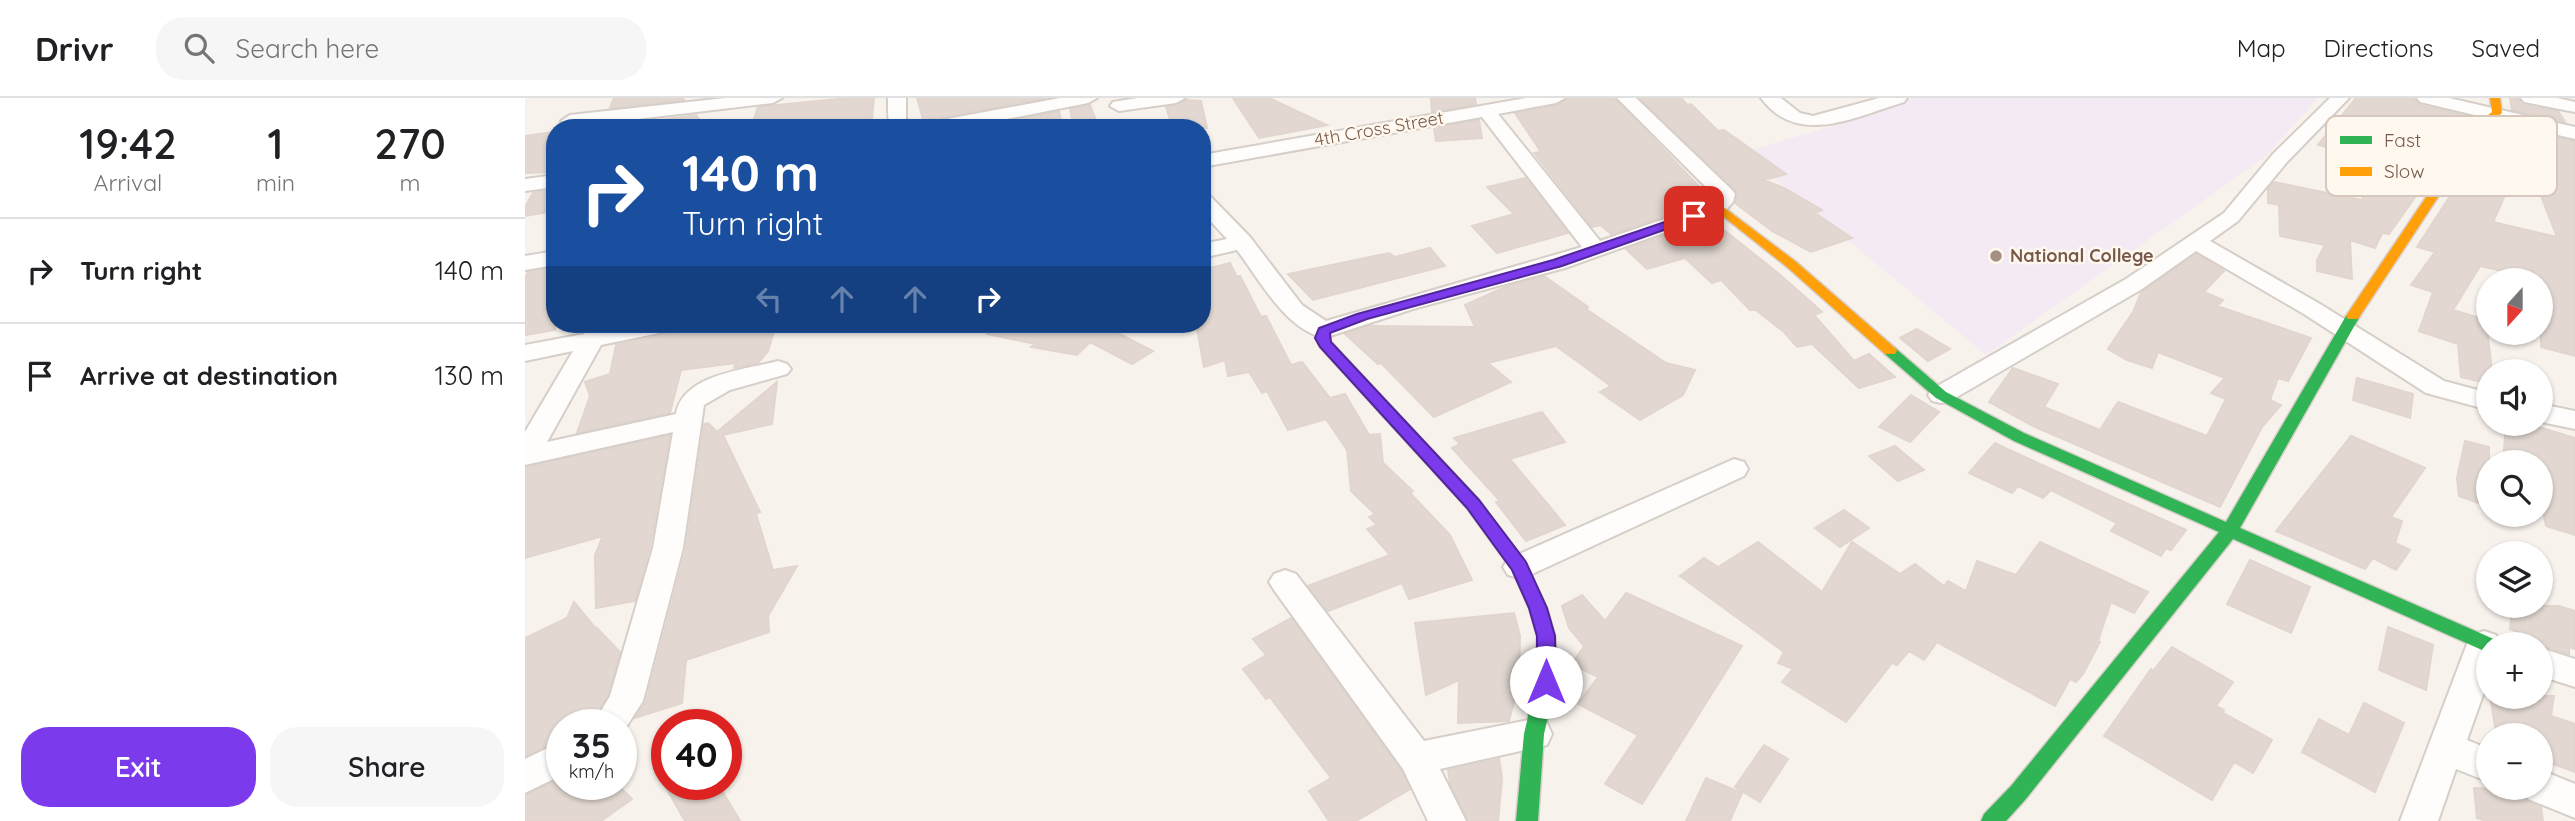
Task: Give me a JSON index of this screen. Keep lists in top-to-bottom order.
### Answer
{
  "streets": {
    "street": ["4th Cross Street"]
  },
  "places": ["National College"],
  "legend": ["Fast", "Slow"],
  "north": "bottom",
  "page": {
    "header": "Drivr",
    "search": "Search here",
    "nav": ["Map", "Directions", "Saved"],
    "eta": [
      "19:42",
      "Arrival",
      "1",
      "min",
      "270",
      "m"
    ],
    "turn": ["140 m", "Turn right"],
    "list": [
      {
        "name": "Turn right",
        "value": "140 m"
      },
      {
        "name": "Arrive at destination",
        "value": "130 m"
      }
    ],
    "map_buttons": ["+", "−"],
    "speed": "35 km/h",
    "limit": "40",
    "buttons": ["Exit", "Share"]
  }
}
